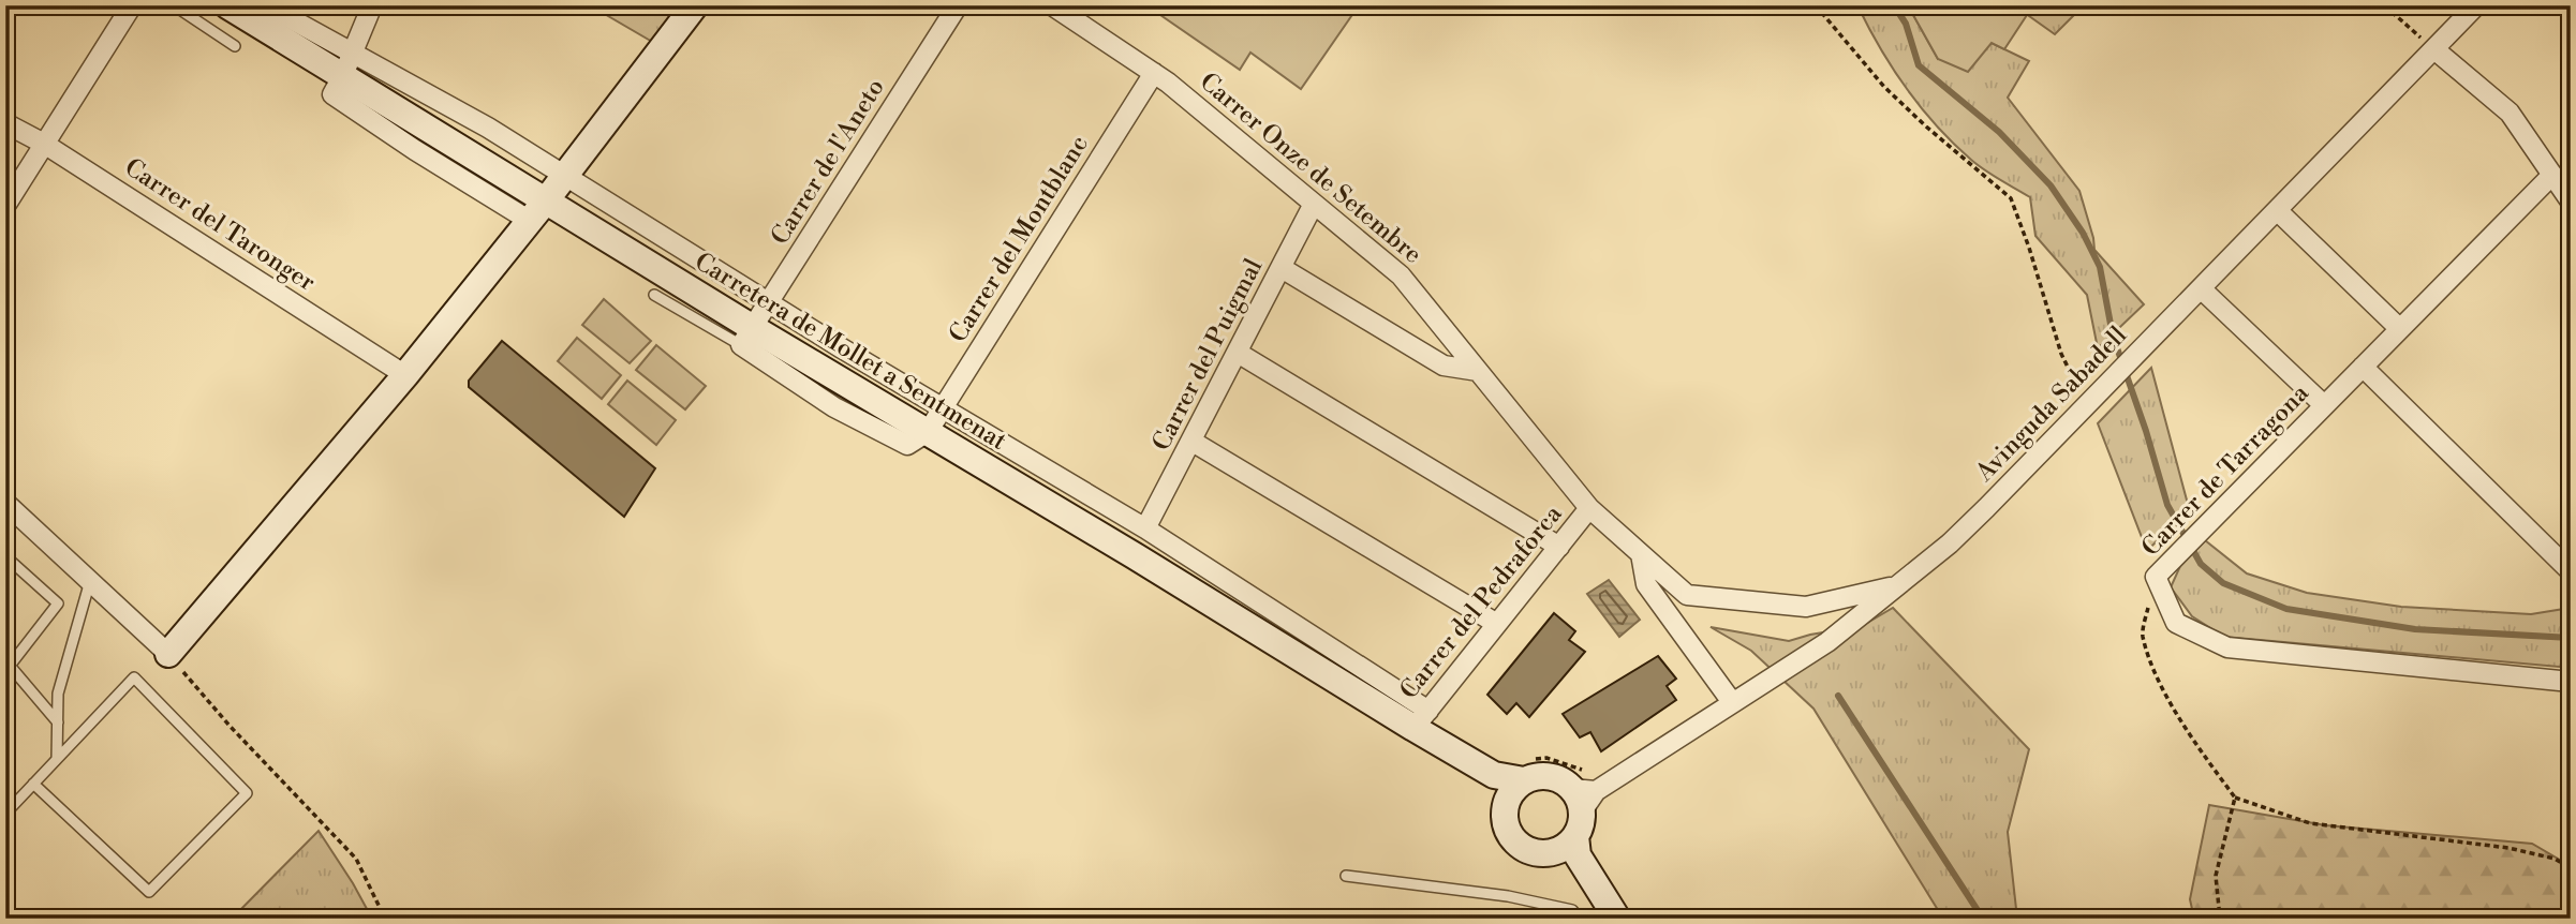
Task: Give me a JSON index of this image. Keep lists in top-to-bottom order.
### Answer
{
  "streets": {
    "street": [
      "Carrer de l'Aneto",
      "Carrer Onze de Setembre",
      "Carrer del Taronger",
      "Carrer del Montblanc",
      "Carretera de Mollet a Sentmenat",
      "Carrer del Puigmal",
      "Avinguda Sabadell",
      "Carrer de Tarragona",
      "Carrer del Pedraforca"
    ]
  },
  "crossings": [
    ["Carrer de l'Aneto", "Carretera de Mollet a Sentmenat"],
    ["Carrer Onze de Setembre", "Carrer del Montblanc"],
    ["Carrer Onze de Setembre", "Carrer del Puigmal"],
    ["Carrer Onze de Setembre", "Avinguda Sabadell"],
    ["Carrer Onze de Setembre", "Carrer del Pedraforca"],
    ["Carrer del Montblanc", "Carretera de Mollet a Sentmenat"],
    ["Carretera de Mollet a Sentmenat", "Carrer del Puigmal"],
    ["Carretera de Mollet a Sentmenat", "Carrer del Pedraforca"],
    ["Avinguda Sabadell", "Carrer del Pedraforca"]
  ]
}
